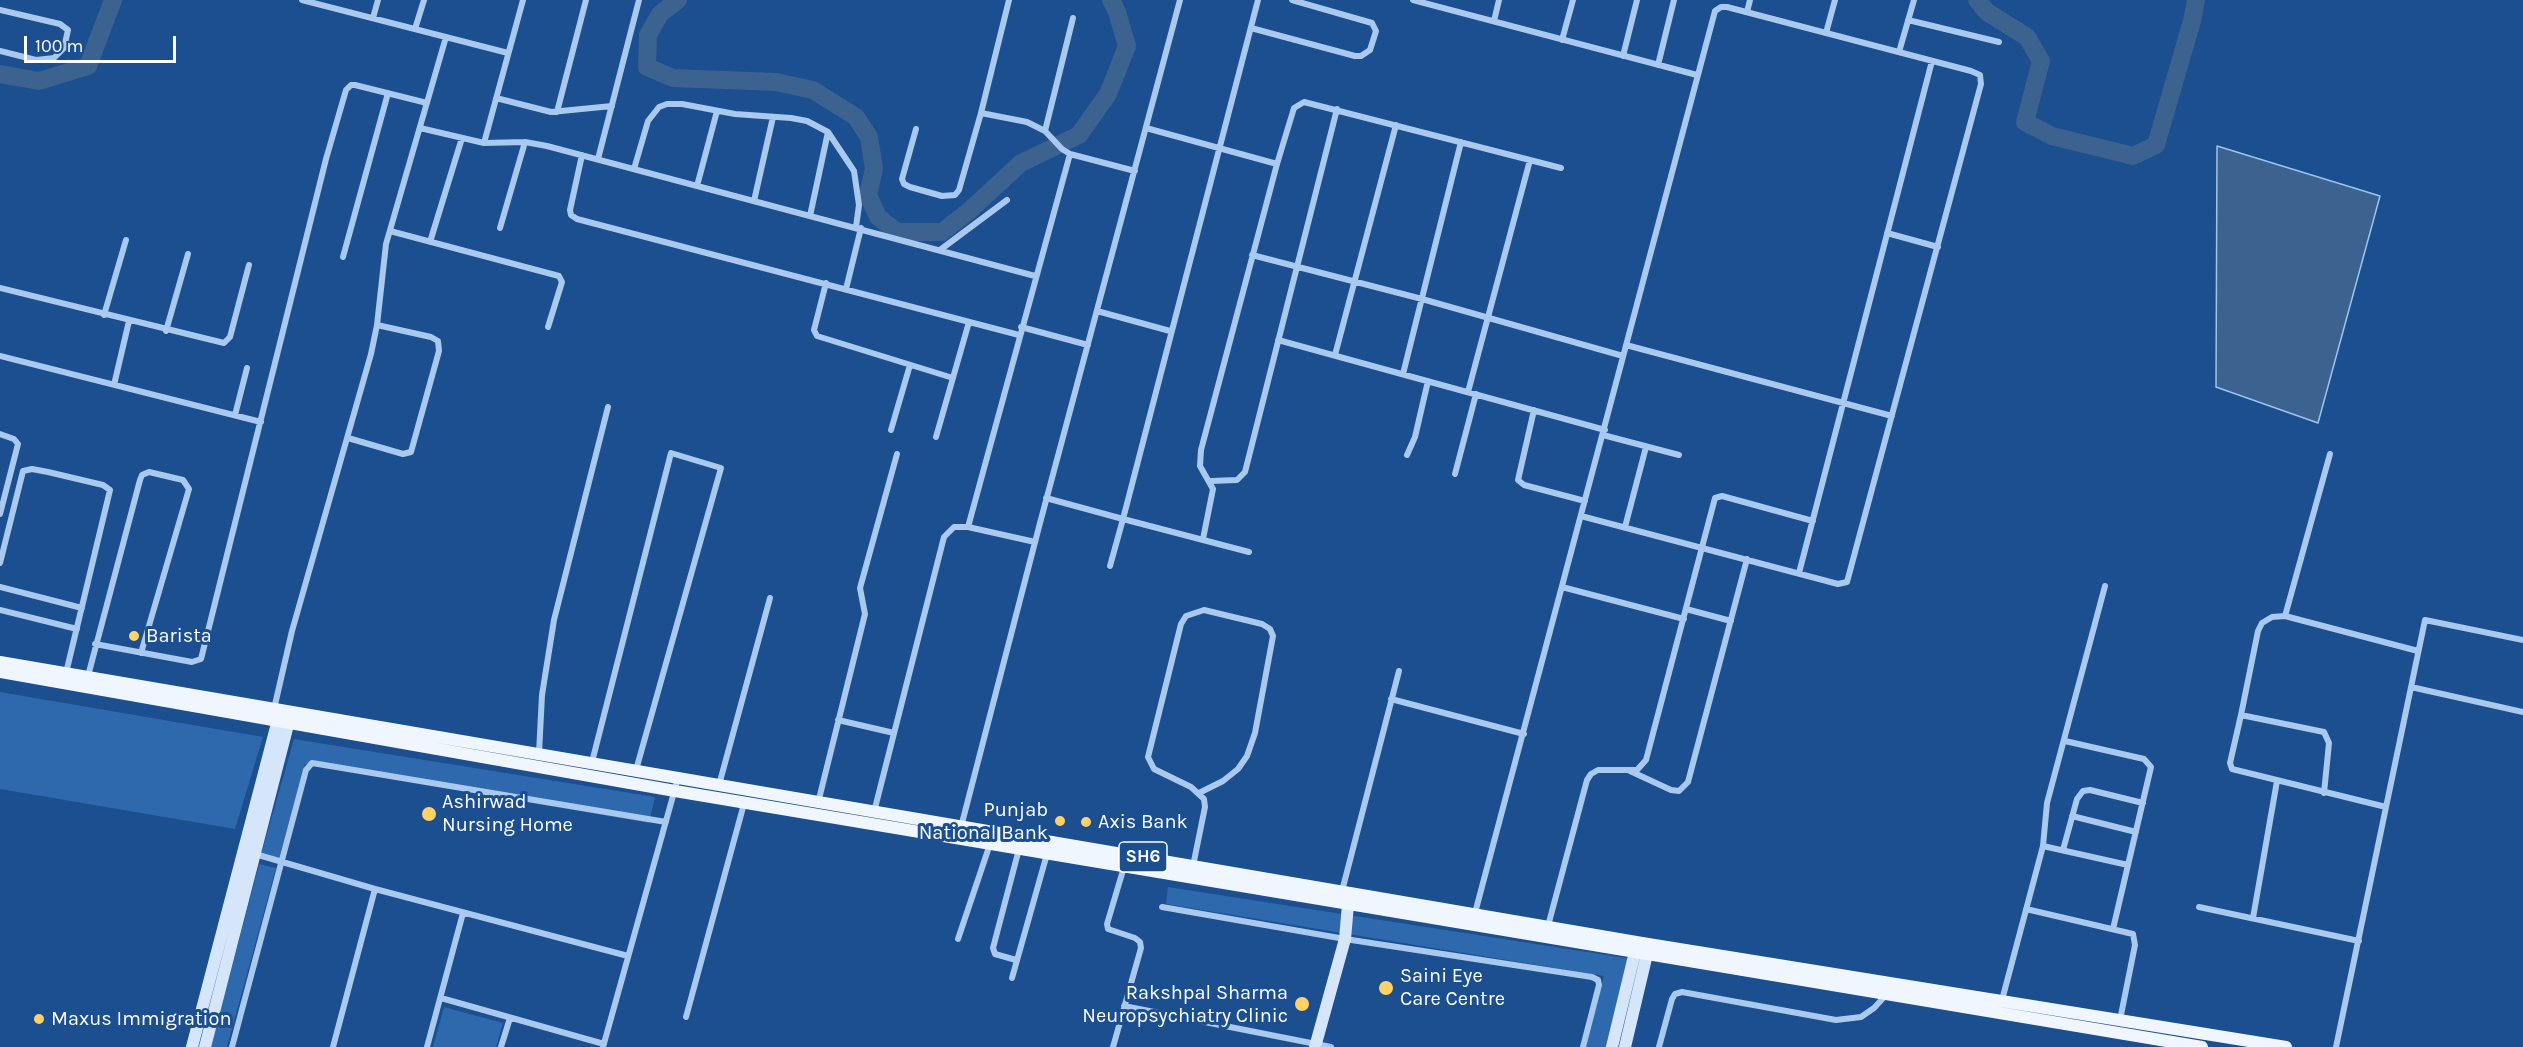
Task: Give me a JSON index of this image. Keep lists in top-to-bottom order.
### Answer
{
  "streets": {
    "main road": ["SH6"]
  },
  "places": [
    "Barista",
    "Ashirwad Nursing Home",
    "Punjab National Bank",
    "Axis Bank",
    "Saini Eye Care Centre",
    "Rakshpal Sharma Neuropsychiatry Clinic",
    "Maxus Immigration"
  ],
  "scale_bar": "100 m"
}
